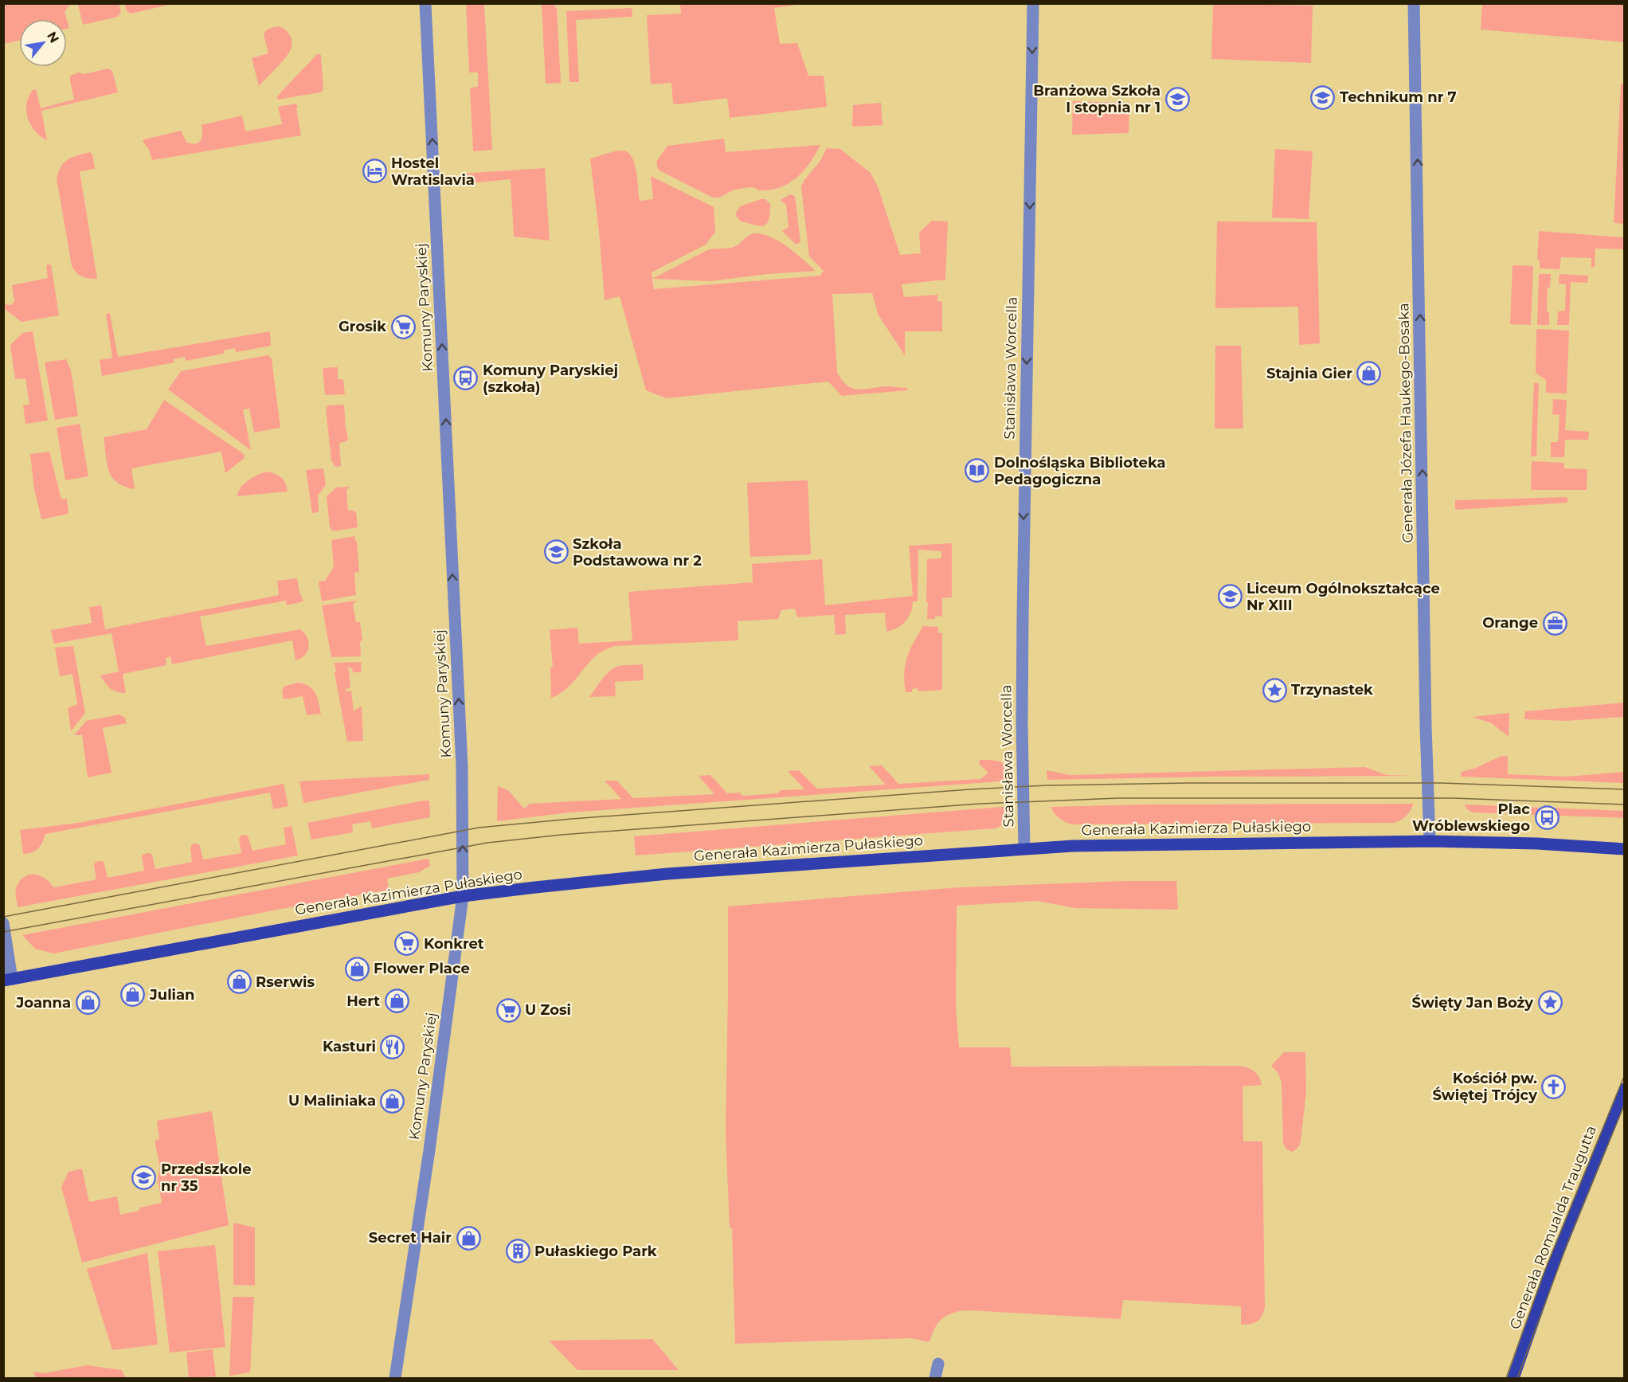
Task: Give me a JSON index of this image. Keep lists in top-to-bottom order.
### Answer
{
  "streets": {
    "main road": ["Generała Kazimierza Pułaskiego", "Generała Romualda Traugutta"],
    "street": ["Komuny Paryskiej", "Stanisława Worcella", "Generała Józefa Haukego-Bosaka"]
  },
  "crossings": [
    ["Komuny Paryskiej", "Generała Kazimierza Pułaskiego"],
    ["Stanisława Worcella", "Generała Kazimierza Pułaskiego"],
    ["Generała Józefa Haukego-Bosaka", "Generała Kazimierza Pułaskiego"]
  ],
  "one_way": ["Komuny Paryskiej", "Stanisława Worcella", "Generała Józefa Haukego-Bosaka"],
  "places": {
    "school or university": [
      "Technikum nr 7",
      "Branżowa Szkoła I stopnia nr 1",
      "Szkoła Podstawowa nr 2",
      "Liceum Ogólnokształcące Nr XIII",
      "Przedszkole nr 35"
    ],
    "hotel": ["Hostel Wratislavia"],
    "supermarket": ["Grosik", "Konkret", "U Zosi"],
    "shop": [
      "Stajnia Gier",
      "Flower Place",
      "Rserwis",
      "Julian",
      "Hert",
      "Joanna",
      "U Maliniaka",
      "Secret Hair"
    ],
    "bus stop": ["Komuny Paryskiej (szkoła)", "Plac Wróblewskiego"],
    "library": ["Dolnośląska Biblioteka Pedagogiczna"],
    "office": ["Orange"],
    "place": ["Trzynastek", "Święty Jan Boży"],
    "restaurant": ["Kasturi"],
    "church": ["Kościół pw. Świętej Trójcy"],
    "building": ["Pułaskiego Park"]
  },
  "north": "top right"
}
